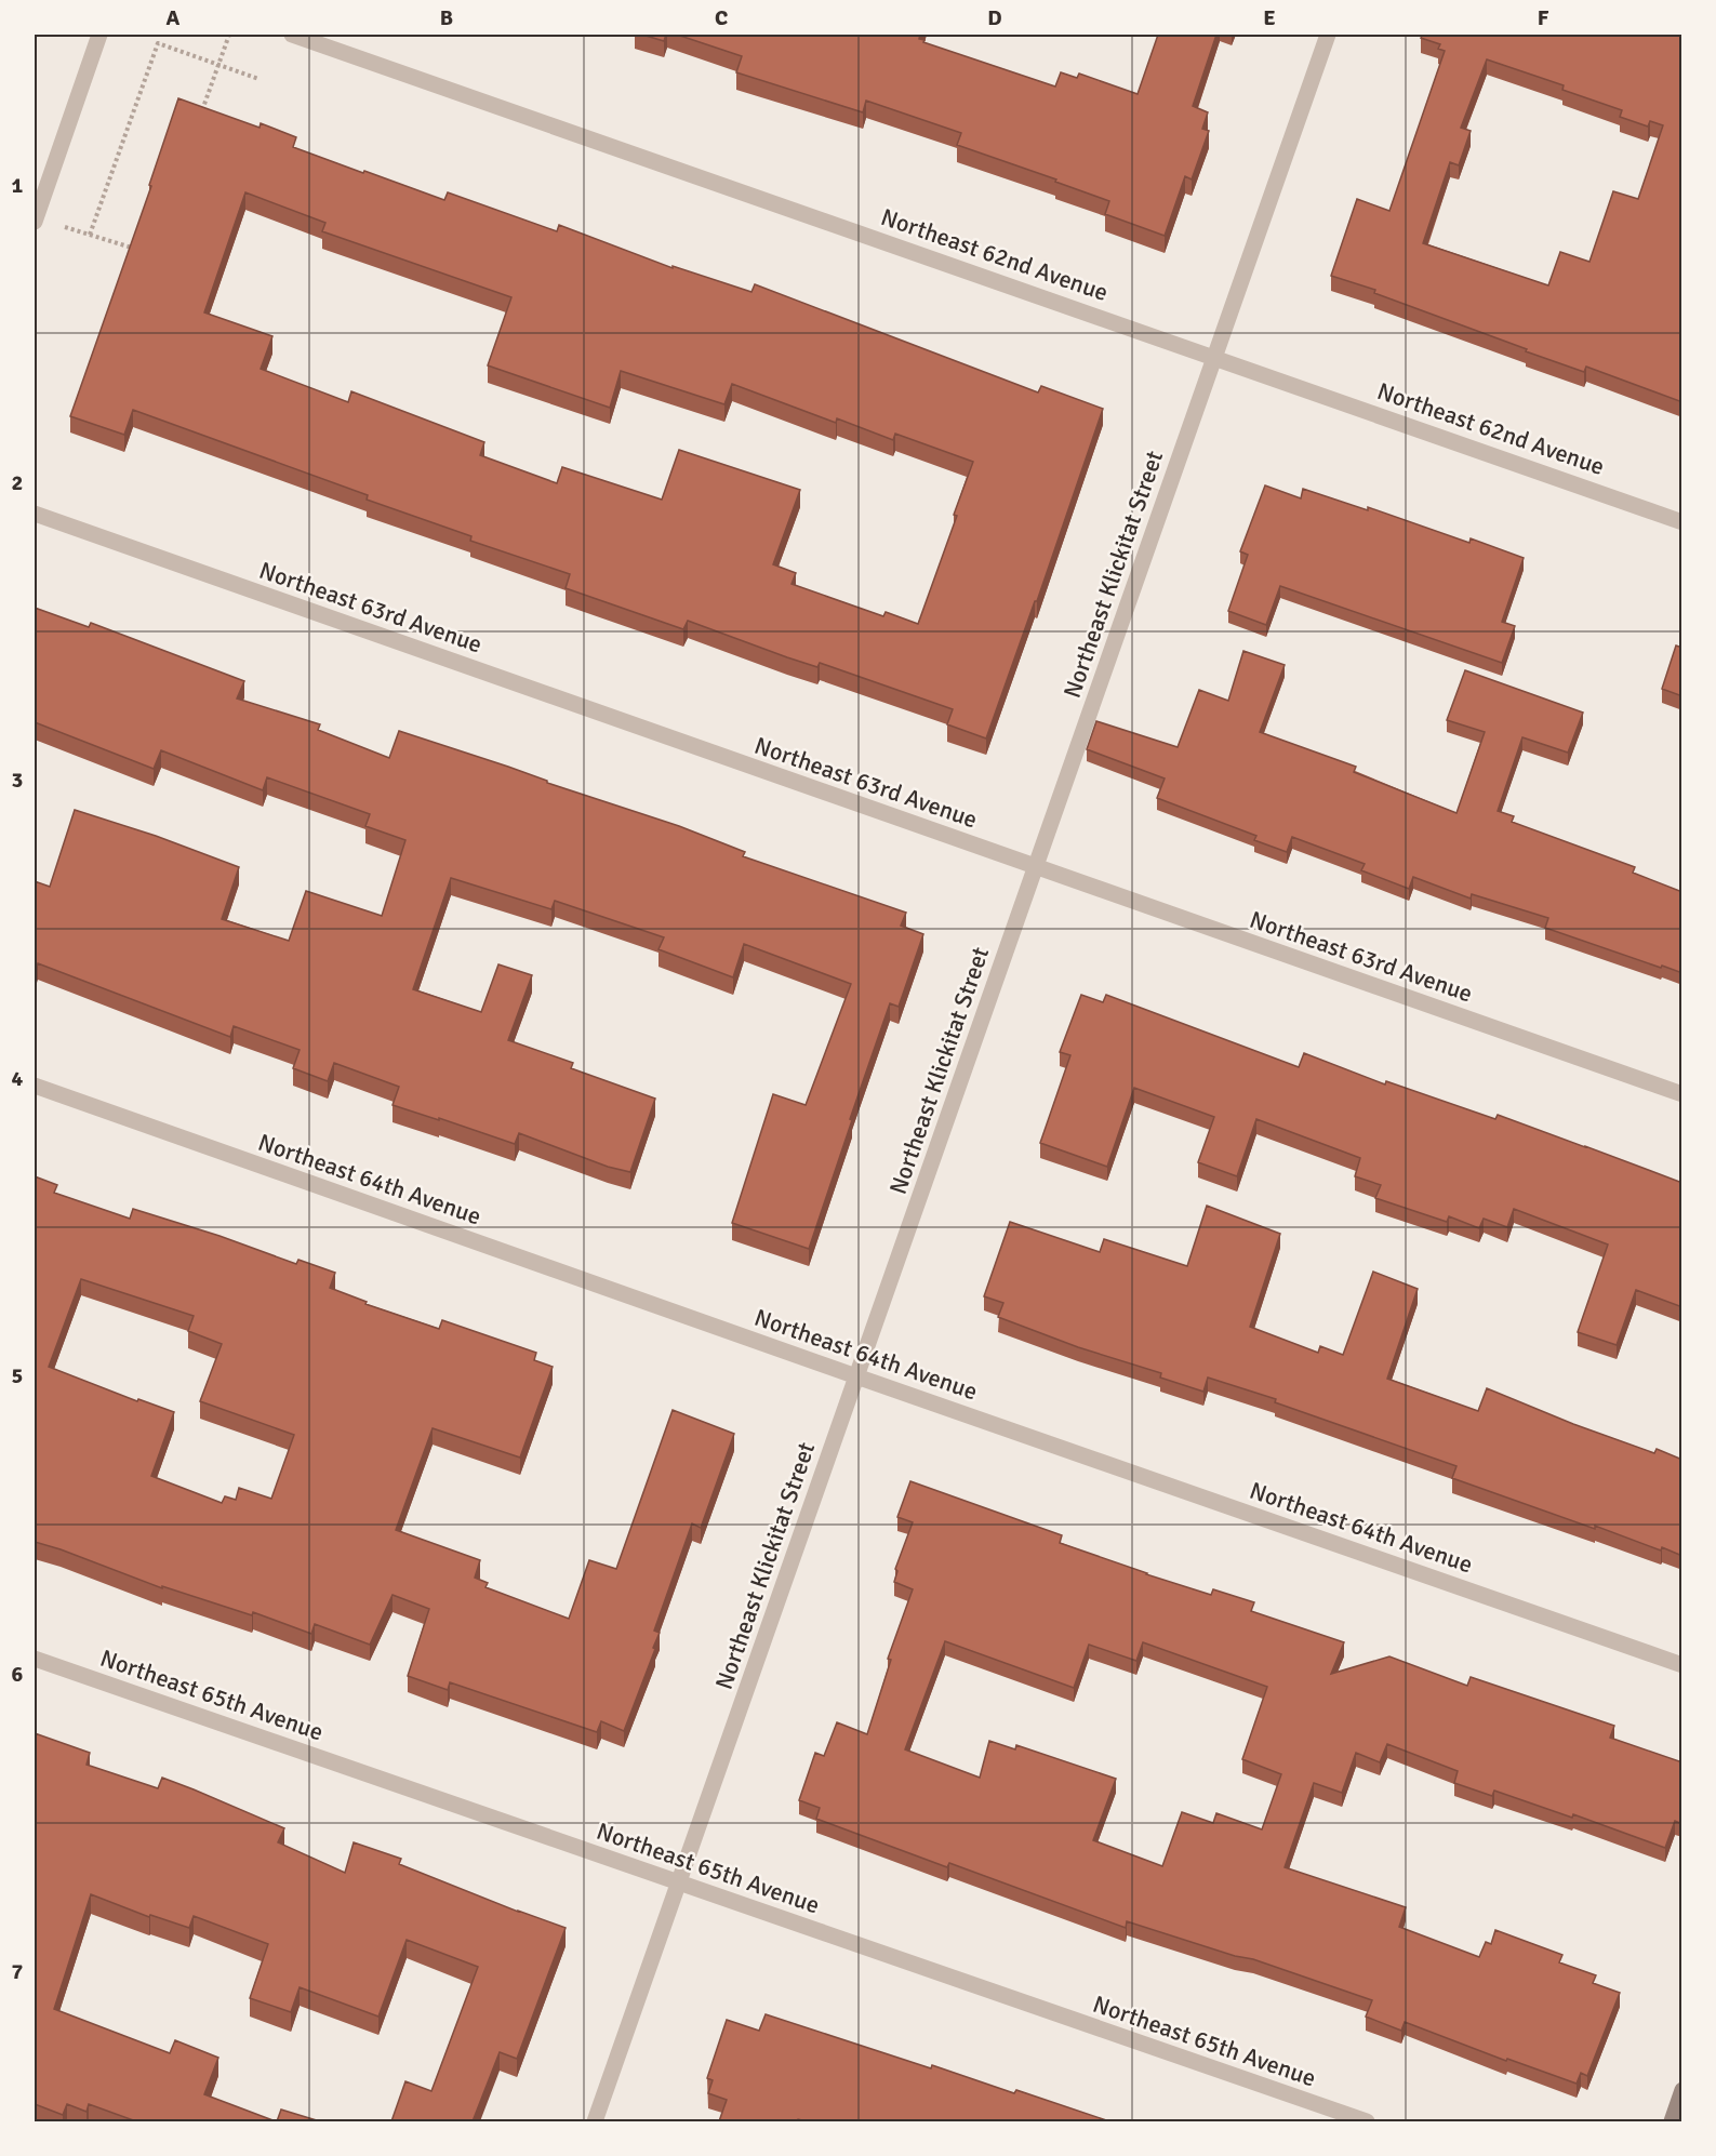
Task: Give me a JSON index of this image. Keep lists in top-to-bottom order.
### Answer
{
  "streets": {
    "street": [
      "Northeast 62nd Avenue",
      "Northeast Klickitat Street",
      "Northeast 63rd Avenue",
      "Northeast 64th Avenue",
      "Northeast 65th Avenue"
    ]
  },
  "crossings": [
    ["Northeast 62nd Avenue", "Northeast Klickitat Street"],
    ["Northeast Klickitat Street", "Northeast 63rd Avenue"],
    ["Northeast Klickitat Street", "Northeast 64th Avenue"],
    ["Northeast Klickitat Street", "Northeast 65th Avenue"]
  ],
  "grid": {
    "columns": [
      "A",
      "B",
      "C",
      "D",
      "E",
      "F"
    ],
    "rows": [
      "1",
      "2",
      "3",
      "4",
      "5",
      "6",
      "7"
    ]
  }
}
